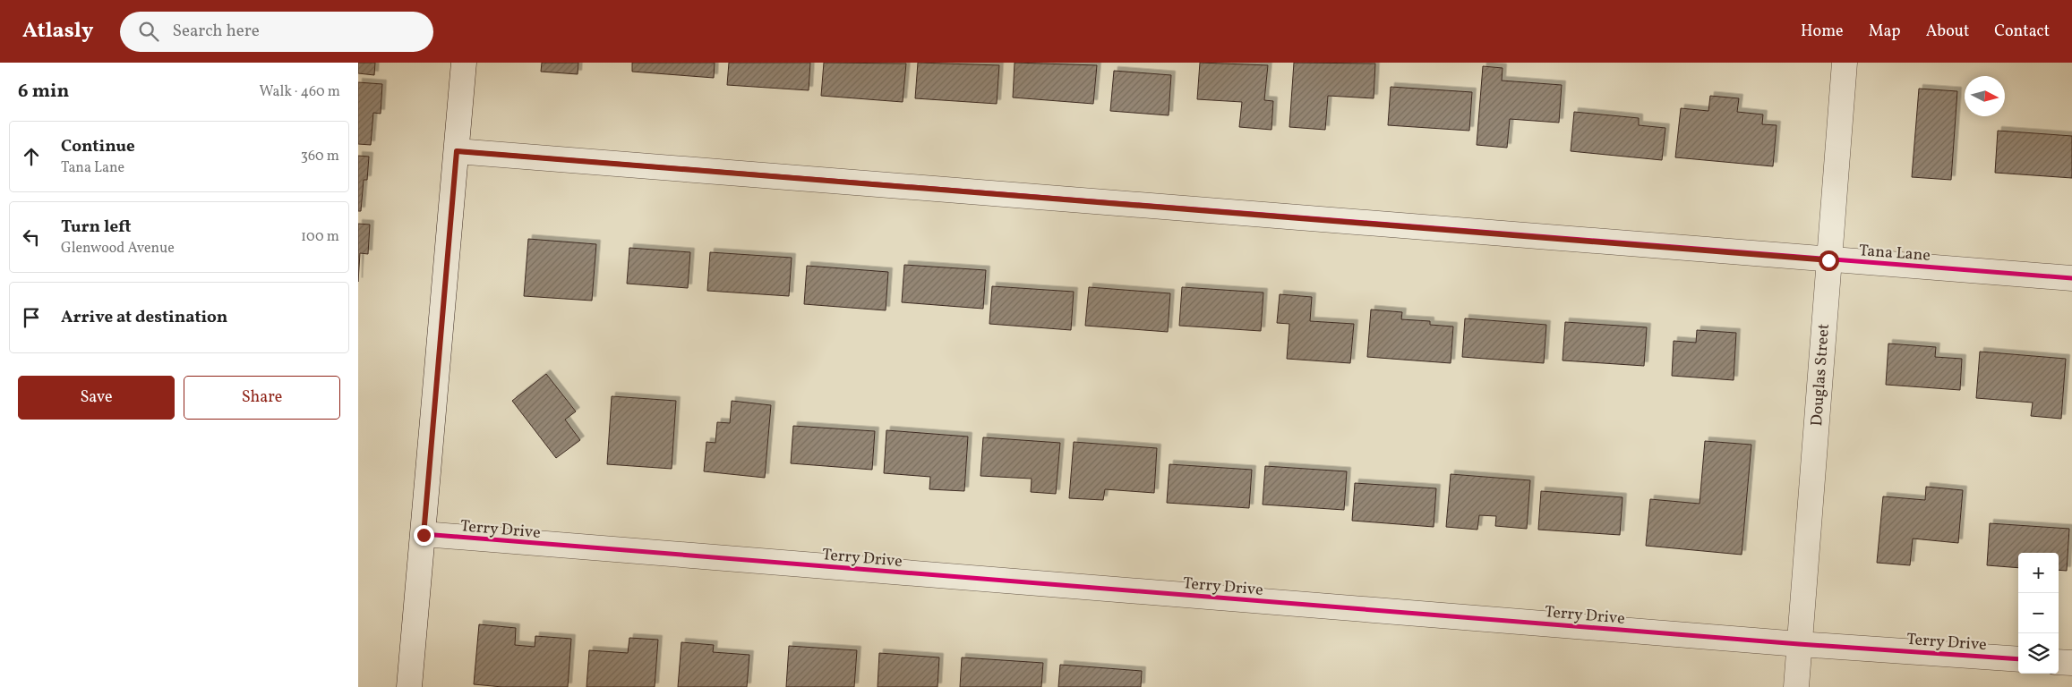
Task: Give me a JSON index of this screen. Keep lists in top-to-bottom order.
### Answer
{
  "streets": {
    "street": ["Tana Lane", "Douglas Street", "Terry Drive"]
  },
  "crossings": [
    ["Tana Lane", "Douglas Street"],
    ["Douglas Street", "Terry Drive"]
  ],
  "north": "right",
  "page": {
    "header": "Atlasly",
    "search": "Search here",
    "nav": [
      "Home",
      "Map",
      "About",
      "Contact"
    ],
    "heading": ["6 min", "Walk · 460 m"],
    "list": [
      ["Continue", "Tana Lane", "360 m"],
      ["Turn left", "Glenwood Avenue", "100 m"],
      "Arrive at destination"
    ],
    "buttons": ["Save", "Share"],
    "map_buttons": ["+", "−"]
  }
}
